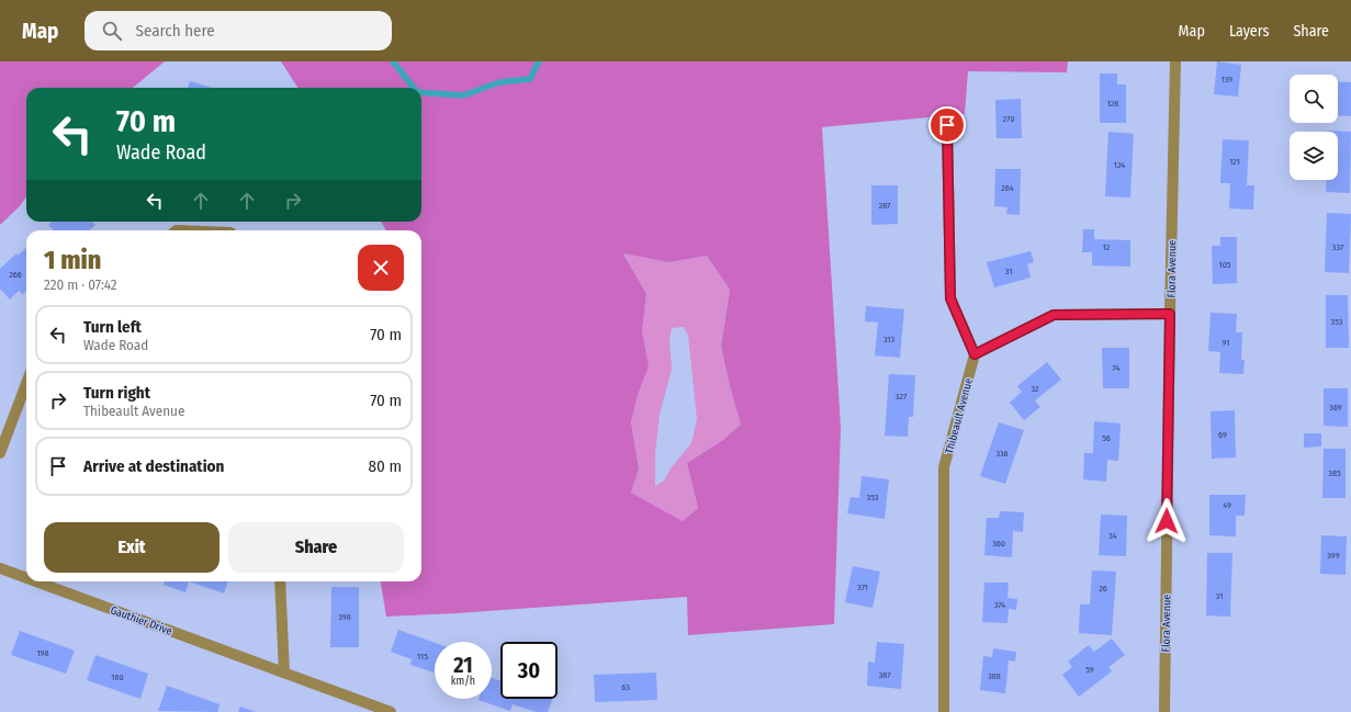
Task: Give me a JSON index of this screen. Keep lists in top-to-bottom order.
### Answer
{
  "streets": {
    "street": ["Flora Avenue", "Thibeault Avenue", "Gauthier Drive"]
  },
  "house_numbers": [
    "139",
    "128",
    "270",
    "121",
    "124",
    "284",
    "287",
    "12",
    "337",
    "105",
    "31",
    "266",
    "353",
    "313",
    "91",
    "74",
    "32",
    "327",
    "369",
    "69",
    "56",
    "336",
    "385",
    "353",
    "49",
    "34",
    "360",
    "399",
    "371",
    "26",
    "31",
    "374",
    "398",
    "198",
    "115",
    "59",
    "387",
    "388",
    "180",
    "63"
  ],
  "page": {
    "header": "Map",
    "search": "Search here",
    "nav": ["Map", "Layers", "Share"],
    "turn": ["70 m", "Wade Road"],
    "heading": ["1 min", "220 m · 07:42"],
    "list": [
      {
        "name": "Turn left",
        "note": "Wade Road",
        "value": "70 m"
      },
      {
        "name": "Turn right",
        "note": "Thibeault Avenue",
        "value": "70 m"
      },
      {
        "name": "Arrive at destination",
        "value": "80 m"
      }
    ],
    "buttons": ["Exit", "Share"],
    "speed": "21 km/h",
    "limit": "30"
  }
}
